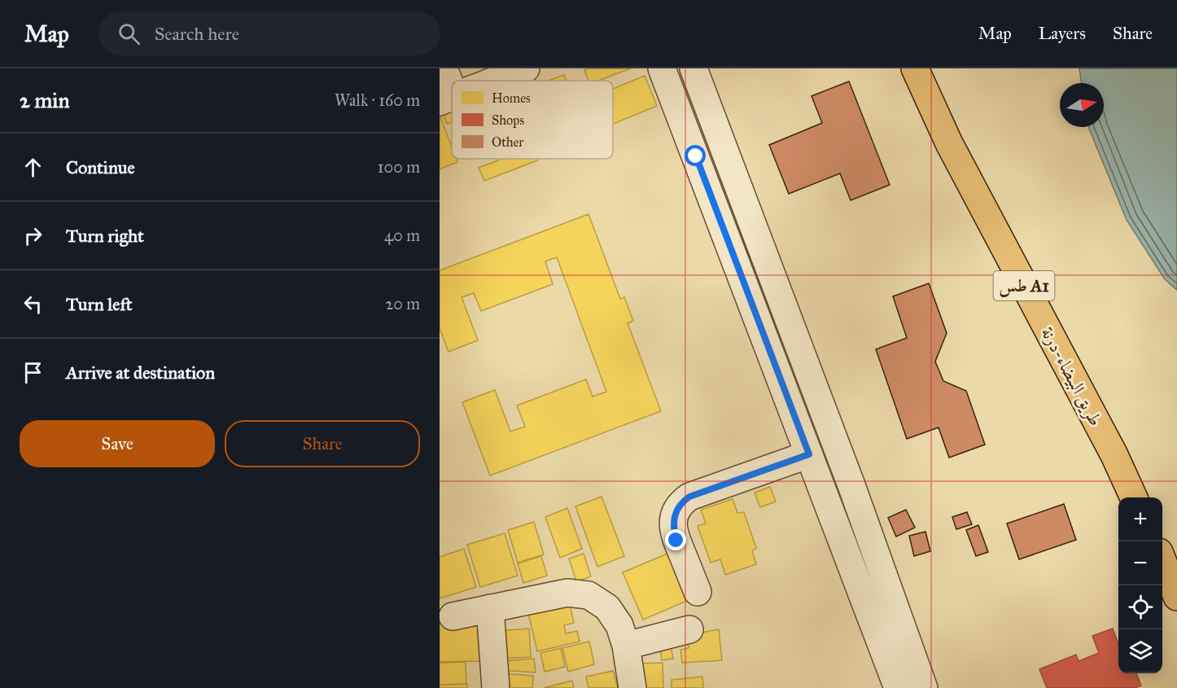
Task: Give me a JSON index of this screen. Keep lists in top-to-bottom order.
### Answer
{
  "streets": {
    "highway": ["طس A1", "طريق البيضاء-درنة"]
  },
  "legend": ["Homes", "Shops", "Other"],
  "north": "right",
  "page": {
    "header": "Map",
    "search": "Search here",
    "nav": ["Map", "Layers", "Share"],
    "heading": ["2 min", "Walk · 160 m"],
    "list": [
      ["Continue", "100 m"],
      ["Turn right", "40 m"],
      ["Turn left", "20 m"],
      "Arrive at destination"
    ],
    "buttons": ["Save", "Share"],
    "map_buttons": ["+", "−"]
  }
}
